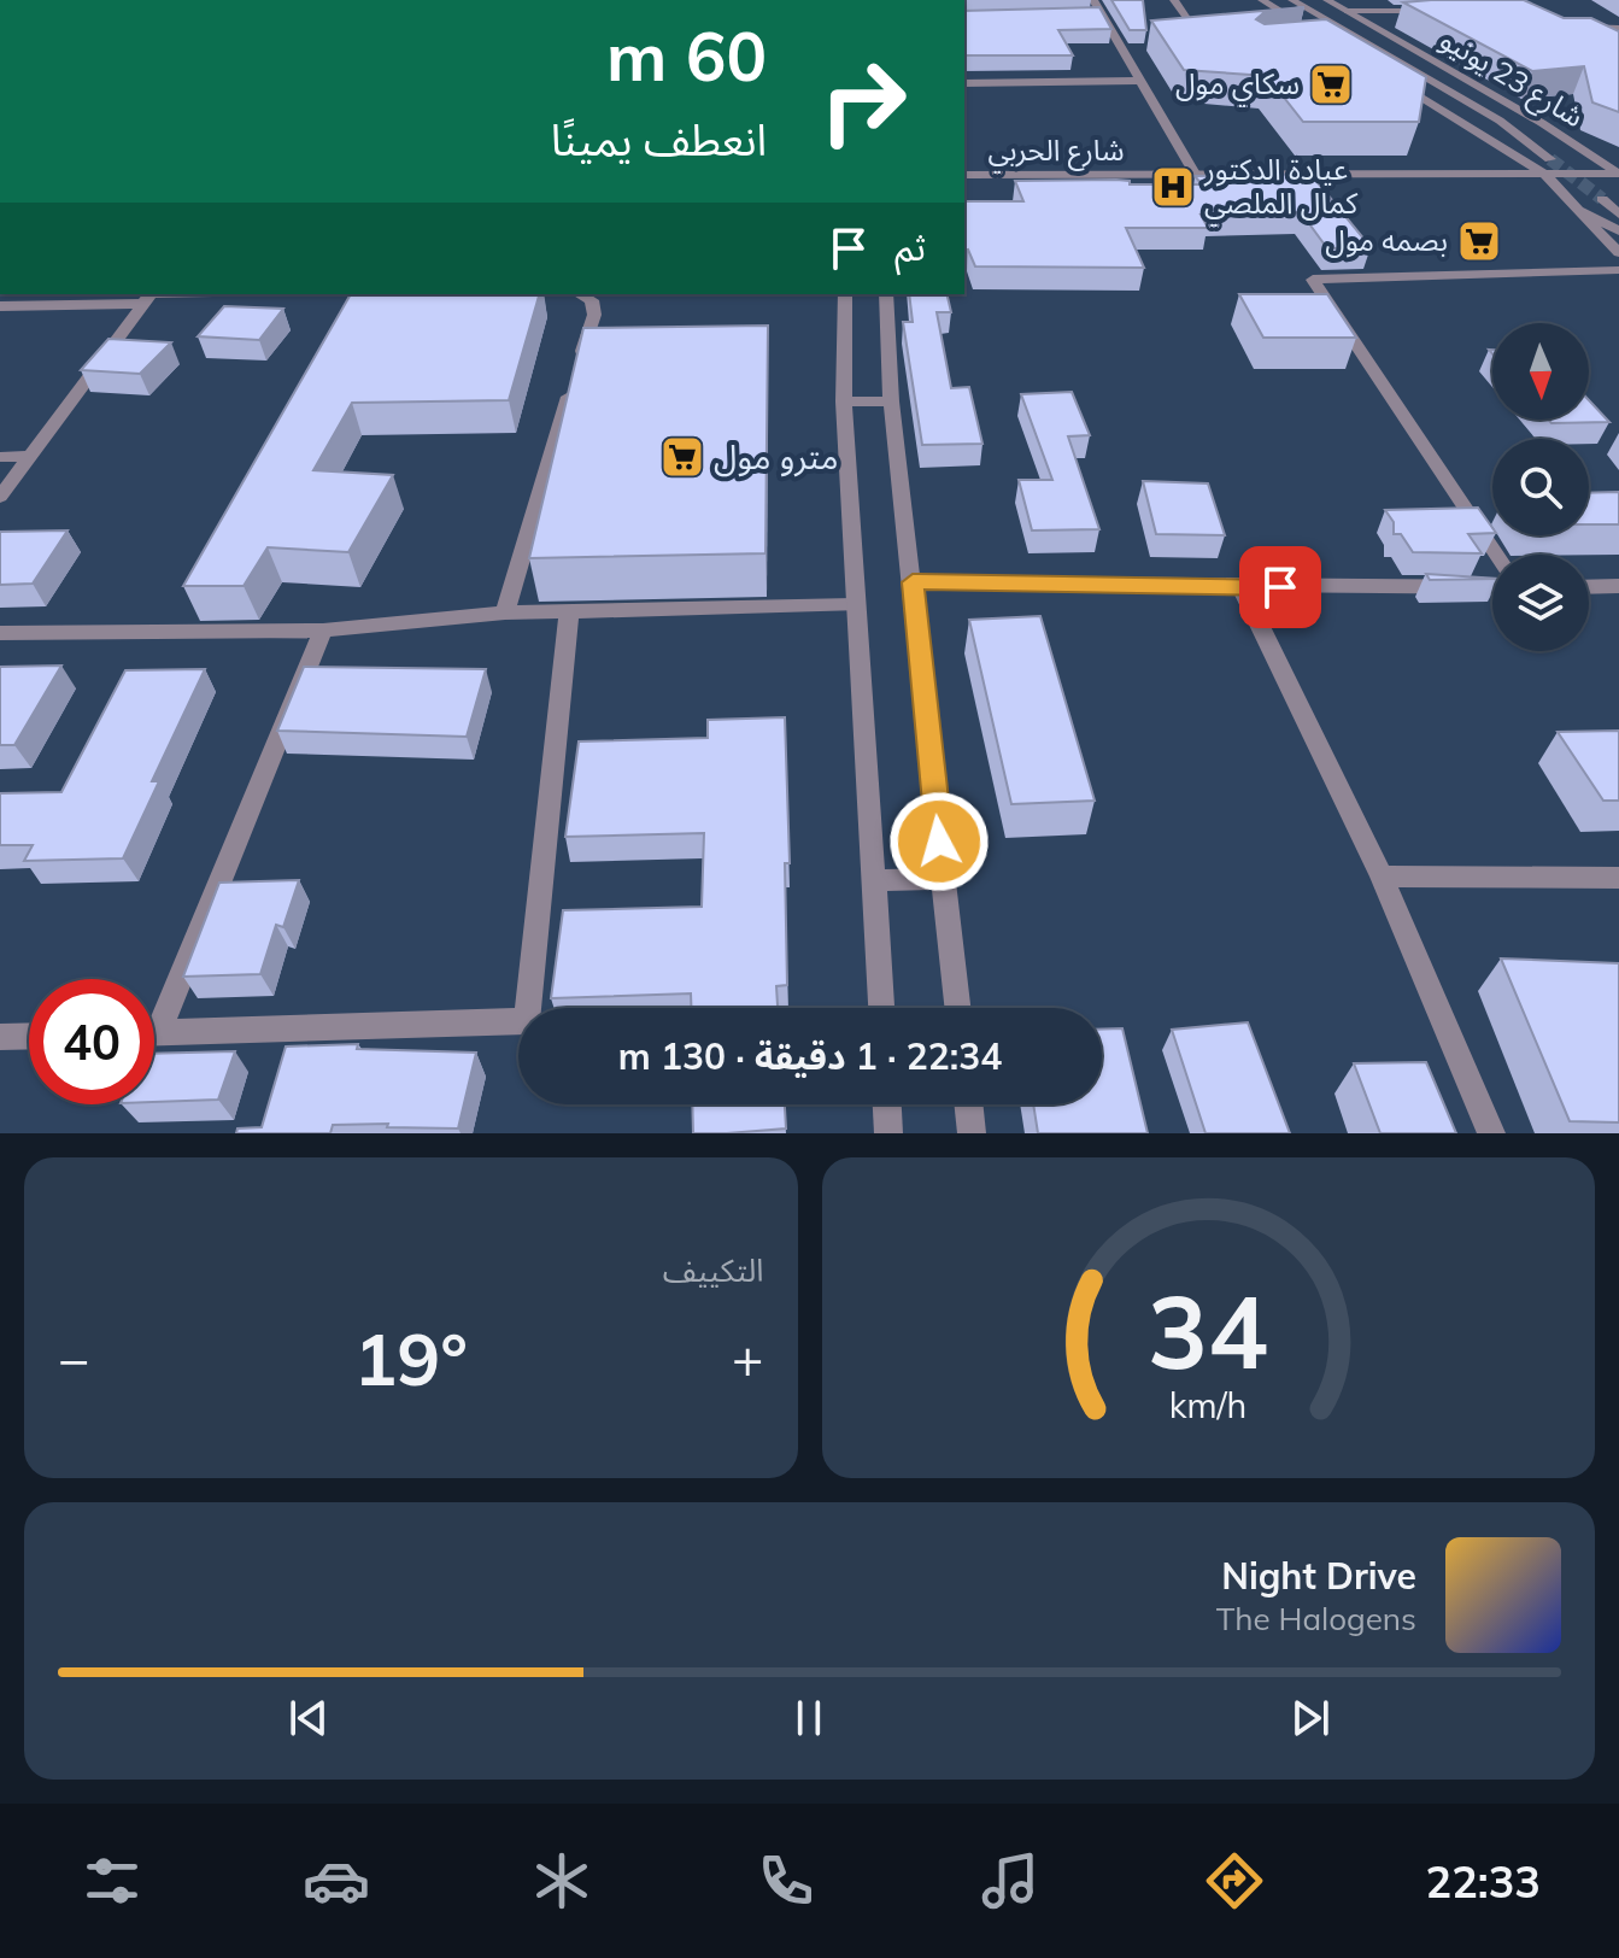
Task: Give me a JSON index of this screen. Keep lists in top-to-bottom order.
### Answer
{
  "streets": {
    "street": ["شارع 23 يونيو", "شارع الحربي"]
  },
  "crossings": [
    ["شارع 23 يونيو", "شارع الحربي"]
  ],
  "places": {
    "supermarket": ["سكاي مول", "بصمه مول", "مترو مول"],
    "hospital": ["عيادة الدكتور كمال الملصي"]
  },
  "north": "bottom",
  "page": {
    "turn": ["60 m", "انعطف يمينًا"],
    "then": "ثم",
    "limit": "40",
    "trip": "22:34 · 1 دقيقة · 130 m",
    "tile": "التكييف",
    "heat": ["−", "19°", "+"],
    "song": ["Night Drive", "The Halogens"],
    "tabs": "22:33",
    "gauge": ["34", "km/h"]
  }
}
